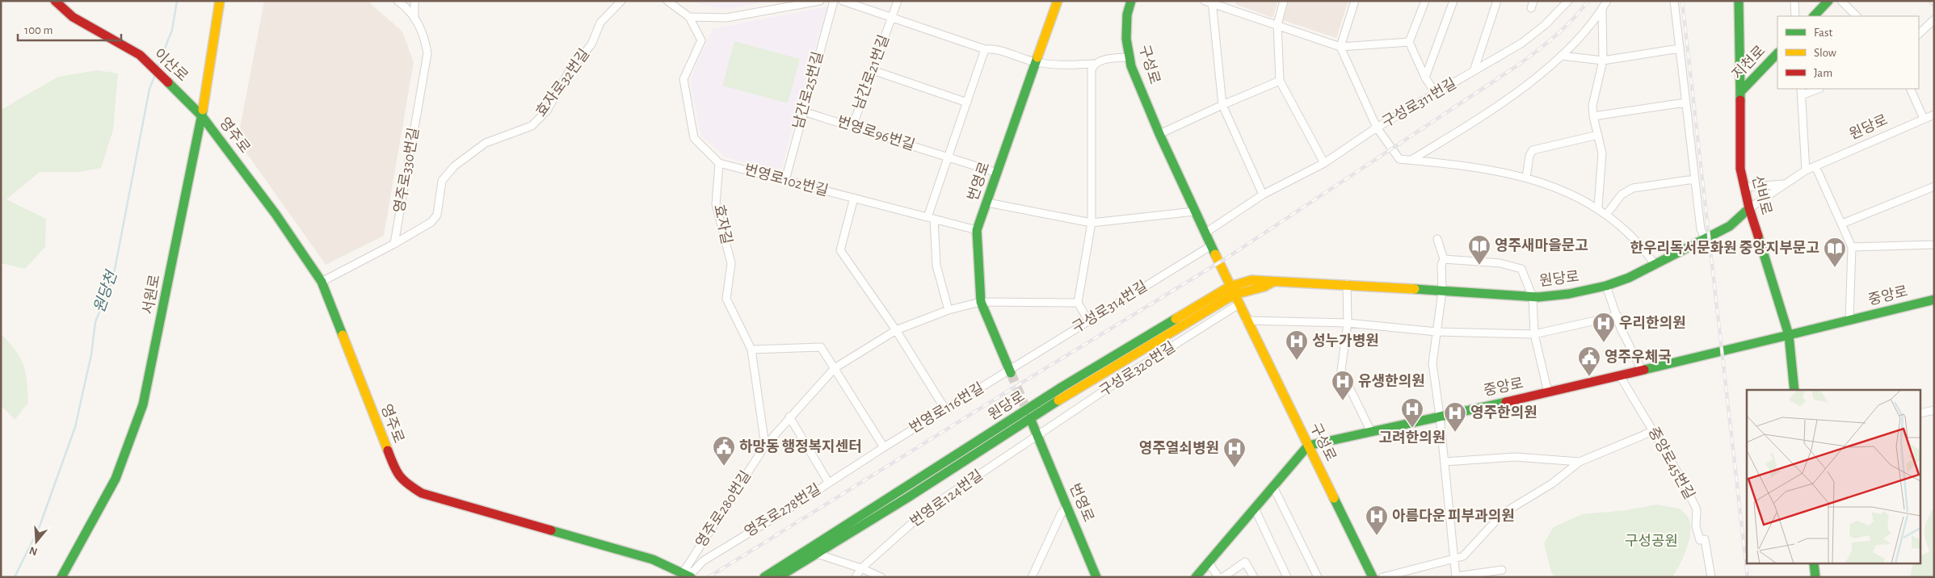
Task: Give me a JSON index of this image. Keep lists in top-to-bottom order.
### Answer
{
  "streets": {
    "main road": [
      "지천로",
      "구성로",
      "이산로",
      "원당로",
      "영주로",
      "번영로",
      "선비로",
      "서원로",
      "중앙로"
    ],
    "street": [
      "남간로21번길",
      "효자로32번길",
      "남간로25번길",
      "구성로311번길",
      "번영로96번길",
      "영주로330번길",
      "번영로102번길",
      "효자길",
      "구성로314번길",
      "구성로320번길",
      "번영로116번길",
      "중앙로45번길",
      "번영로124번길",
      "영주로280번길",
      "영주로278번길"
    ]
  },
  "crossings": [
    ["지천로", "선비로"],
    ["구성로", "남간로21번길"],
    ["구성로", "구성로311번길"],
    ["구성로", "원당로"],
    ["구성로", "중앙로"],
    ["구성로", "구성로314번길"],
    ["구성로", "구성로320번길"],
    ["이산로", "영주로"],
    ["이산로", "서원로"],
    ["남간로21번길", "번영로96번길"],
    ["남간로21번길", "번영로"],
    ["효자로32번길", "영주로330번길"],
    ["남간로25번길", "번영로96번길"],
    ["남간로25번길", "번영로102번길"],
    ["원당로", "번영로"],
    ["원당로", "선비로"],
    ["번영로96번길", "번영로"],
    ["영주로", "서원로"],
    ["영주로", "영주로280번길"],
    ["영주로", "영주로278번길"],
    ["번영로102번길", "번영로"],
    ["번영로102번길", "효자길"],
    ["번영로", "구성로314번길"],
    ["번영로", "구성로320번길"],
    ["번영로", "번영로116번길"],
    ["번영로", "번영로124번길"],
    ["번영로", "영주로280번길"],
    ["선비로", "중앙로"],
    ["효자길", "영주로280번길"],
    ["중앙로", "중앙로45번길"],
    ["구성로314번길", "번영로116번길"],
    ["구성로320번길", "번영로124번길"],
    ["번영로116번길", "영주로278번길"],
    ["영주로280번길", "영주로278번길"]
  ],
  "water": ["원당천"],
  "parks": ["구성공원"],
  "places": {
    "library": ["영주새마을문고", "한우리독서문화원 중앙지부문고"],
    "hospital": [
      "우리한의원",
      "성누가병원",
      "유생한의원",
      "고려한의원",
      "영주한의원",
      "영주열쇠병원",
      "아름다운 피부과의원"
    ],
    "public building": ["영주우체국", "하망동 행정복지센터"]
  },
  "legend": ["Fast", "Slow", "Jam"],
  "scale_bar": "100 m",
  "north": "bottom"
}
